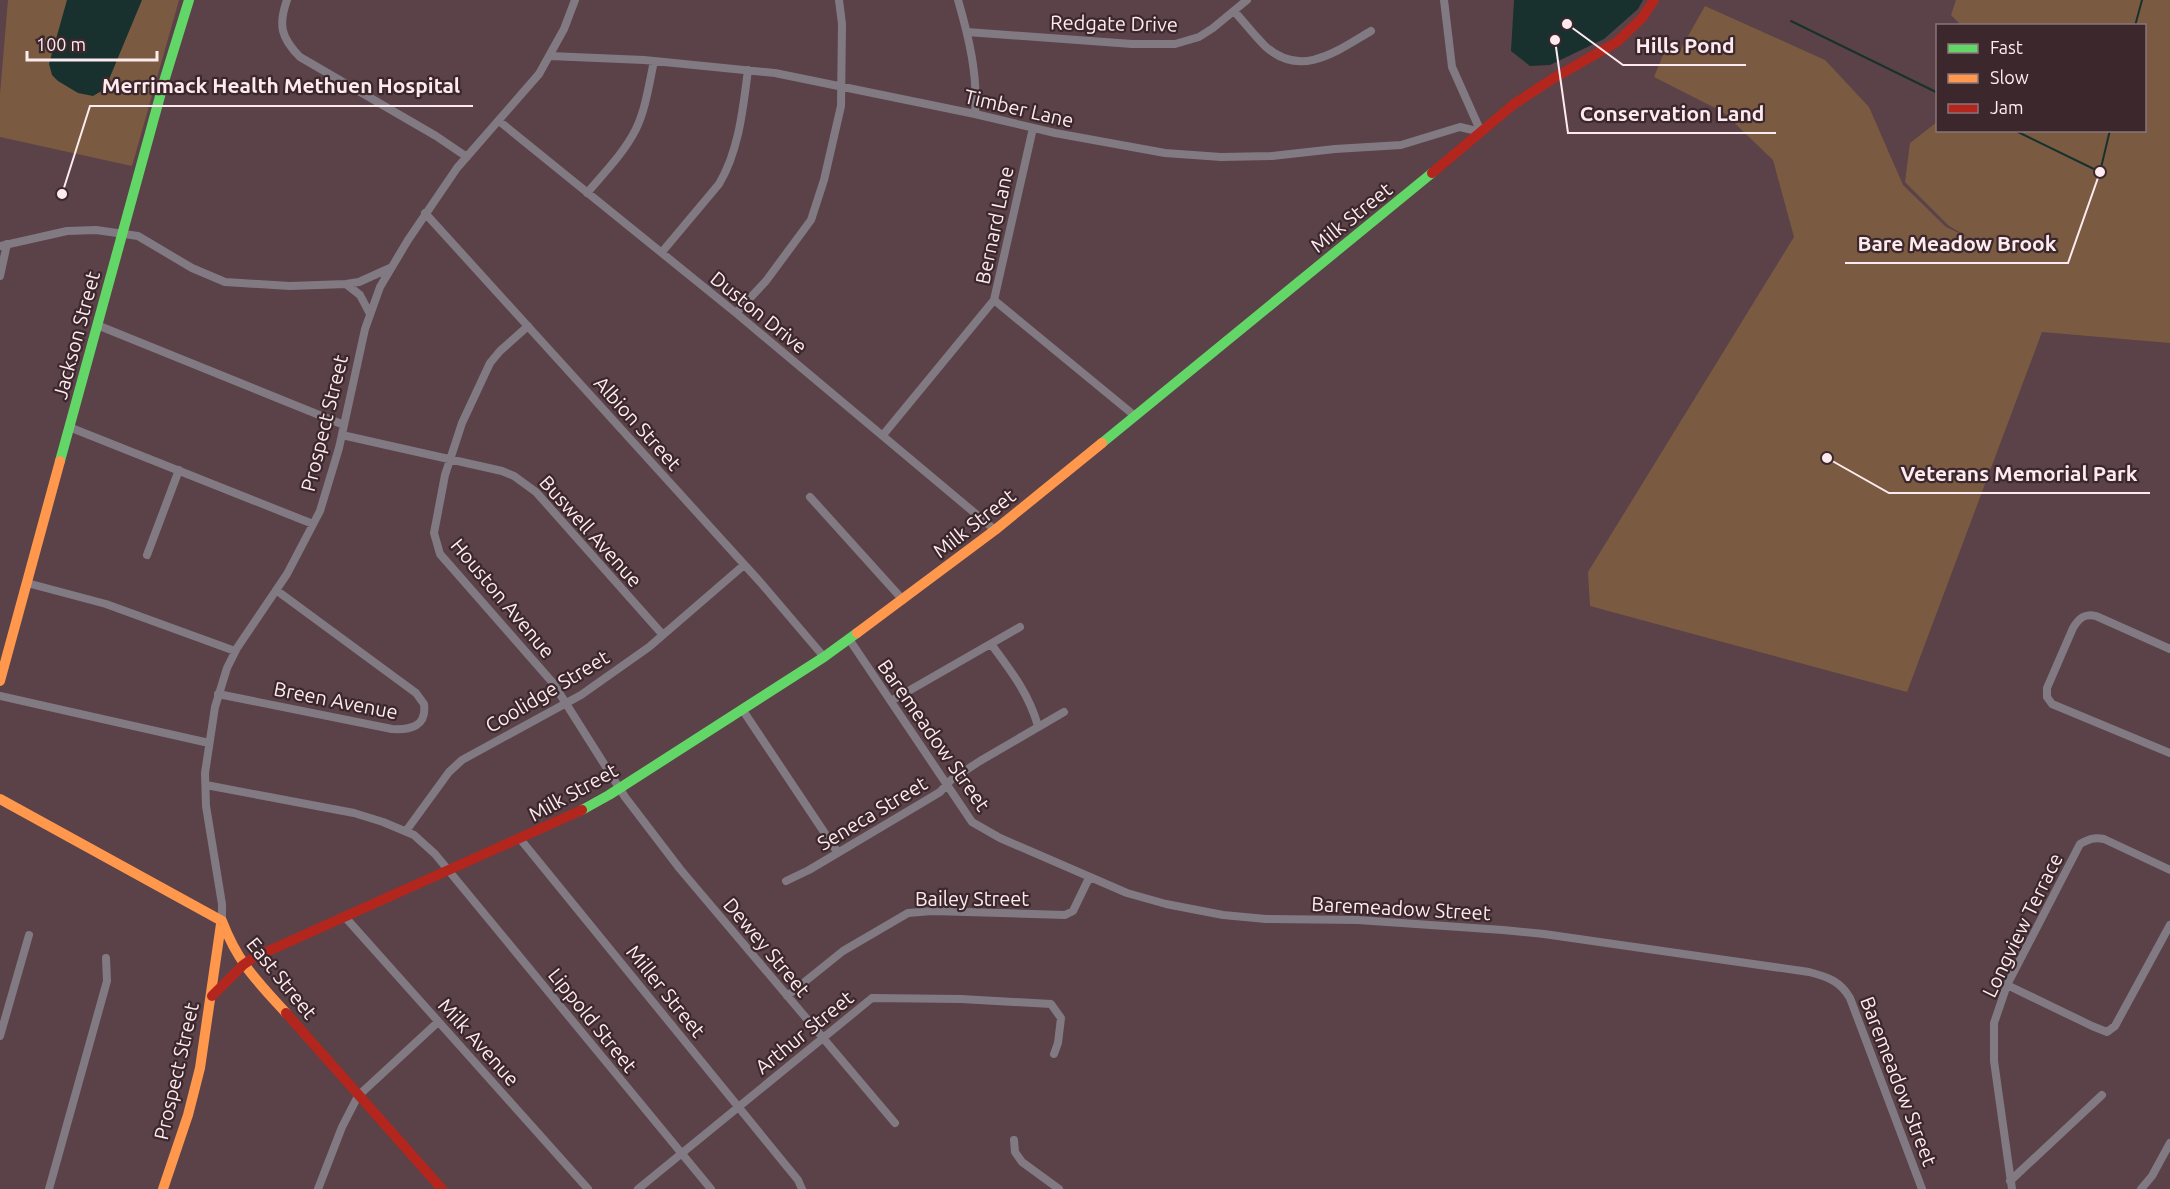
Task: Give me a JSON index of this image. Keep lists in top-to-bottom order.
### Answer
{
  "streets": {
    "street": [
      "Redgate Drive",
      "Timber Lane",
      "Milk Street",
      "Bernard Lane",
      "Duston Drive",
      "Jackson Street",
      "Prospect Street",
      "Albion Street",
      "Buswell Avenue",
      "Houston Avenue",
      "Coolidge Street",
      "Breen Avenue",
      "Baremeadow Street",
      "Seneca Street",
      "Bailey Street",
      "Longview Terrace",
      "Dewey Street",
      "East Street",
      "Miller Street",
      "Lippold Street",
      "Arthur Street",
      "Milk Avenue"
    ]
  },
  "crossings": [
    ["Timber Lane", "Milk Street"],
    ["Timber Lane", "Bernard Lane"],
    ["Timber Lane", "Prospect Street"],
    ["Milk Street", "Duston Drive"],
    ["Milk Street", "Prospect Street"],
    ["Milk Street", "Albion Street"],
    ["Milk Street", "Houston Avenue"],
    ["Milk Street", "Baremeadow Street"],
    ["Milk Street", "Dewey Street"],
    ["Milk Street", "East Street"],
    ["Milk Street", "Miller Street"],
    ["Milk Street", "Lippold Street"],
    ["Milk Street", "Milk Avenue"],
    ["Bernard Lane", "Duston Drive"],
    ["Duston Drive", "Prospect Street"],
    ["Prospect Street", "Albion Street"],
    ["Prospect Street", "Buswell Avenue"],
    ["Prospect Street", "Breen Avenue"],
    ["Prospect Street", "East Street"],
    ["Prospect Street", "Lippold Street"],
    ["Albion Street", "Houston Avenue"],
    ["Albion Street", "Coolidge Street"],
    ["Buswell Avenue", "Houston Avenue"],
    ["Buswell Avenue", "Coolidge Street"],
    ["Houston Avenue", "Coolidge Street"],
    ["Houston Avenue", "Dewey Street"],
    ["Coolidge Street", "Lippold Street"],
    ["Baremeadow Street", "Seneca Street"],
    ["Baremeadow Street", "Bailey Street"],
    ["Bailey Street", "Dewey Street"],
    ["Dewey Street", "Arthur Street"],
    ["Miller Street", "Arthur Street"],
    ["Lippold Street", "Arthur Street"]
  ],
  "places": [
    "Hills Pond",
    "Conservation Land",
    "Bare Meadow Brook",
    "Merrimack Health Methuen Hospital",
    "Veterans Memorial Park"
  ],
  "legend": ["Fast", "Slow", "Jam"],
  "scale_bar": "100 m"
}
